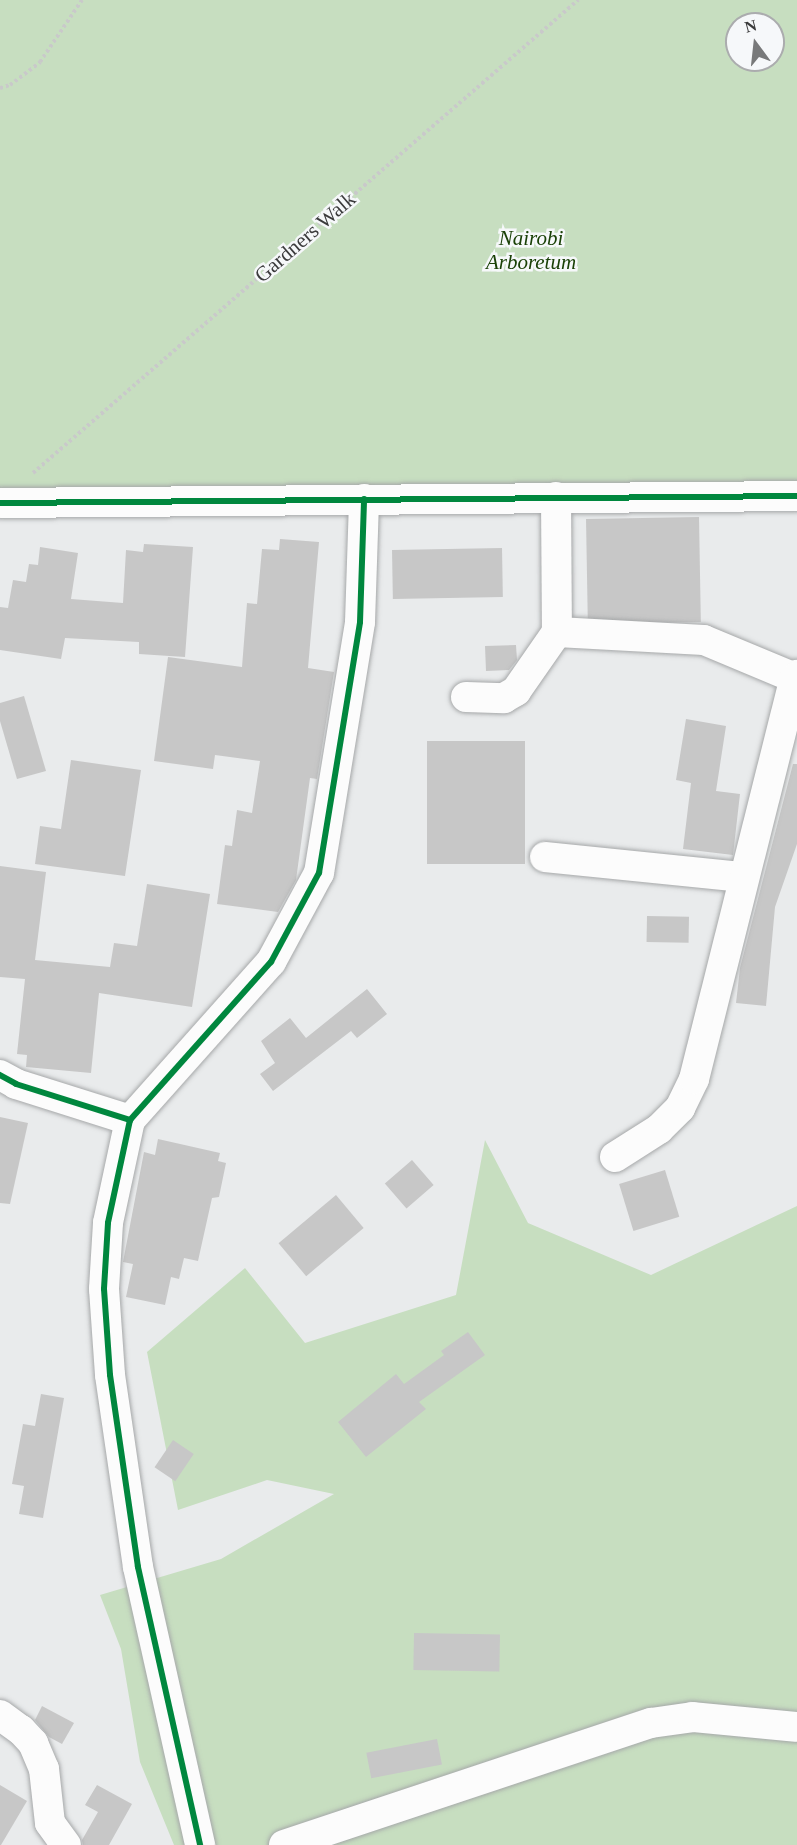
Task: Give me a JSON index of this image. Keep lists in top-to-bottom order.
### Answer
{
  "streets": {
    "path": ["Gardners Walk"]
  },
  "parks": ["Nairobi Arboretum"],
  "north": "top"
}
